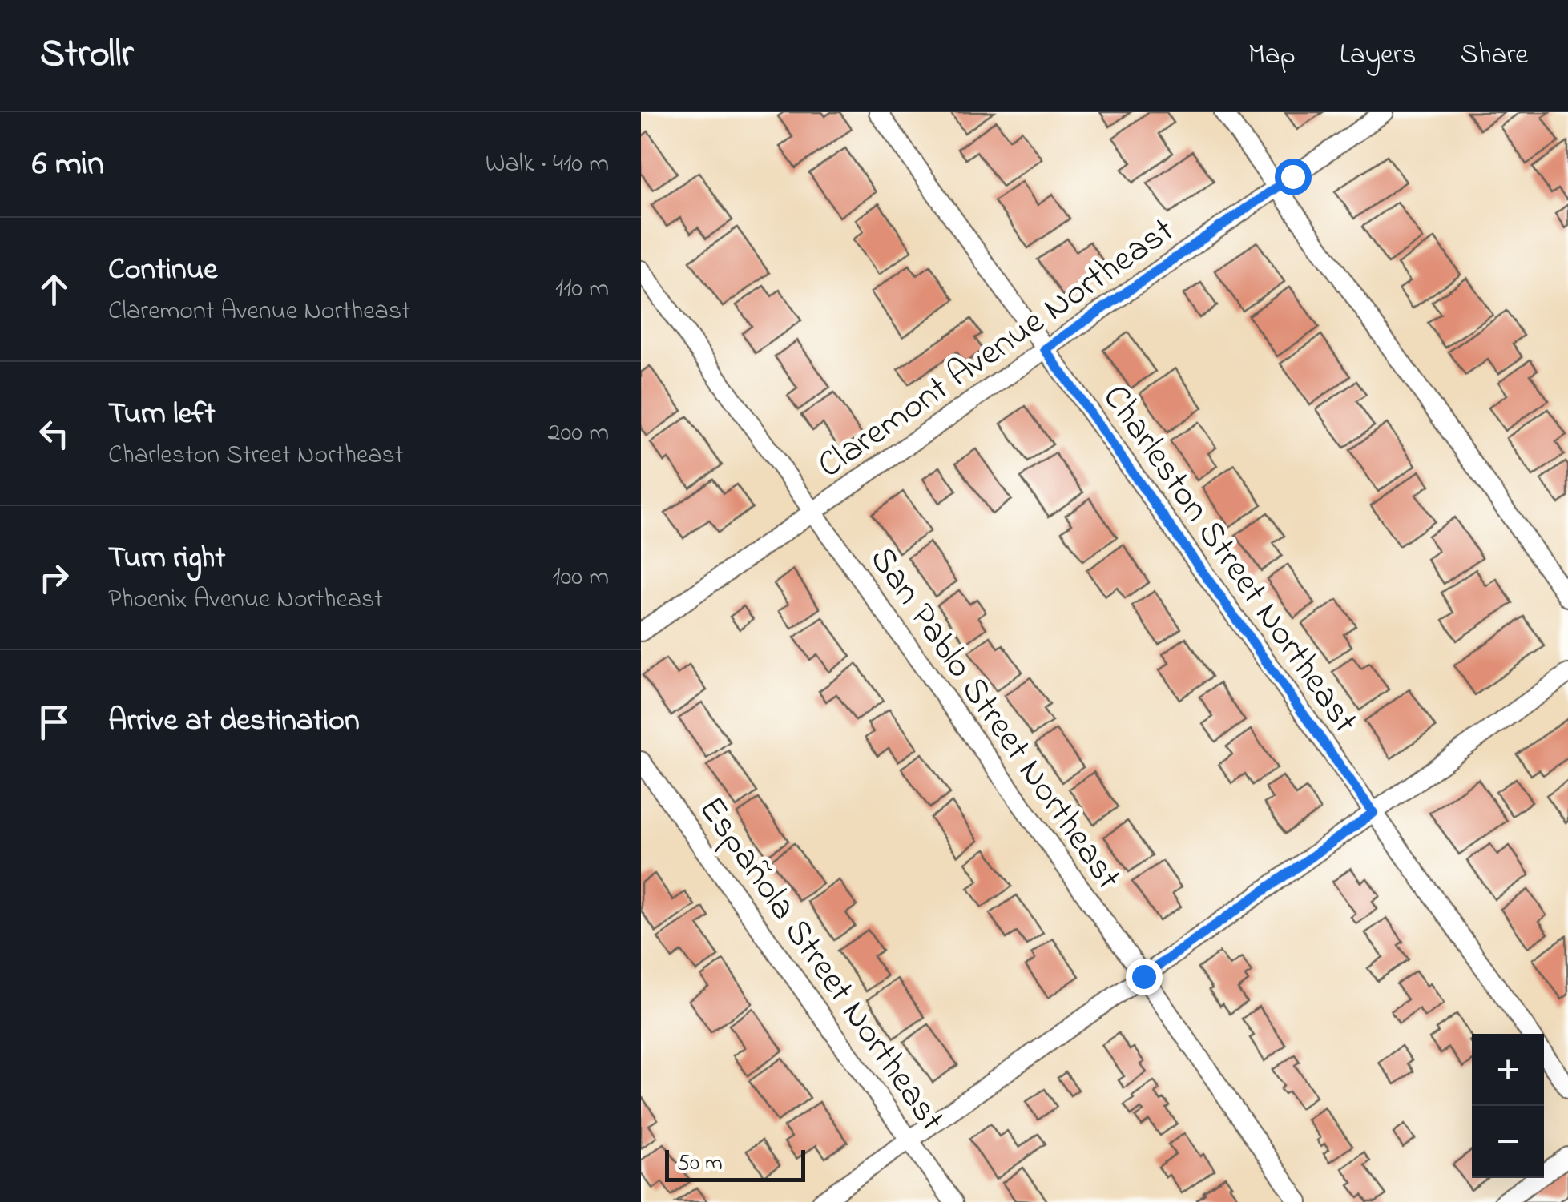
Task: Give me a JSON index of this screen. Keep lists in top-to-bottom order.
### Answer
{
  "streets": {
    "street": [
      "Claremont Avenue Northeast",
      "Charleston Street Northeast",
      "San Pablo Street Northeast",
      "Española Street Northeast"
    ]
  },
  "crossings": [
    ["Claremont Avenue Northeast", "Charleston Street Northeast"],
    ["Claremont Avenue Northeast", "San Pablo Street Northeast"]
  ],
  "scale_bar": "50 m",
  "page": {
    "header": "Strollr",
    "nav": ["Map", "Layers", "Share"],
    "heading": ["6 min", "Walk · 410 m"],
    "list": [
      ["Continue", "Claremont Avenue Northeast", "110 m"],
      ["Turn left", "Charleston Street Northeast", "200 m"],
      ["Turn right", "Phoenix Avenue Northeast", "100 m"],
      "Arrive at destination"
    ],
    "map_buttons": ["+", "−"],
    "scale": "50 m"
  }
}
